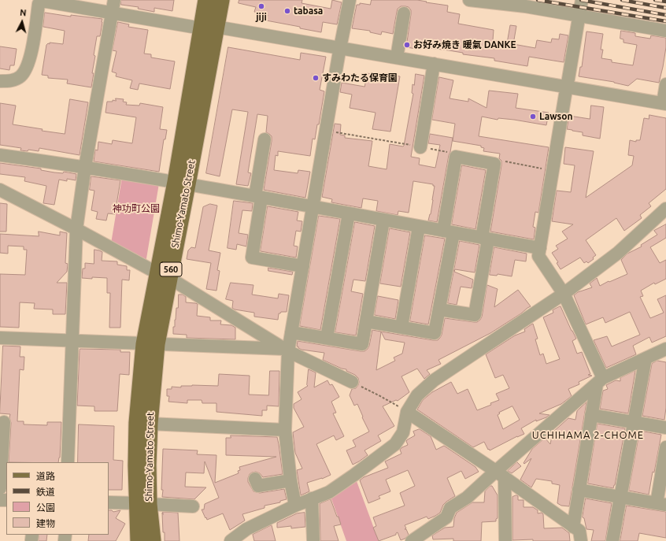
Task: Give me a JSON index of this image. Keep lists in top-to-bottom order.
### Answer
{
  "streets": {
    "main road": ["Shimo-Yamato Street", "560"]
  },
  "districts": ["UCHIHAMA 2-CHOME"],
  "parks": ["神功町公園"],
  "places": [
    "jiji",
    "tabasa",
    "お好み焼き 暖氣 DANKE",
    "すみわたる保育園",
    "Lawson"
  ],
  "legend": [
    "道路",
    "鉄道",
    "公園",
    "建物"
  ],
  "north": "top"
}
